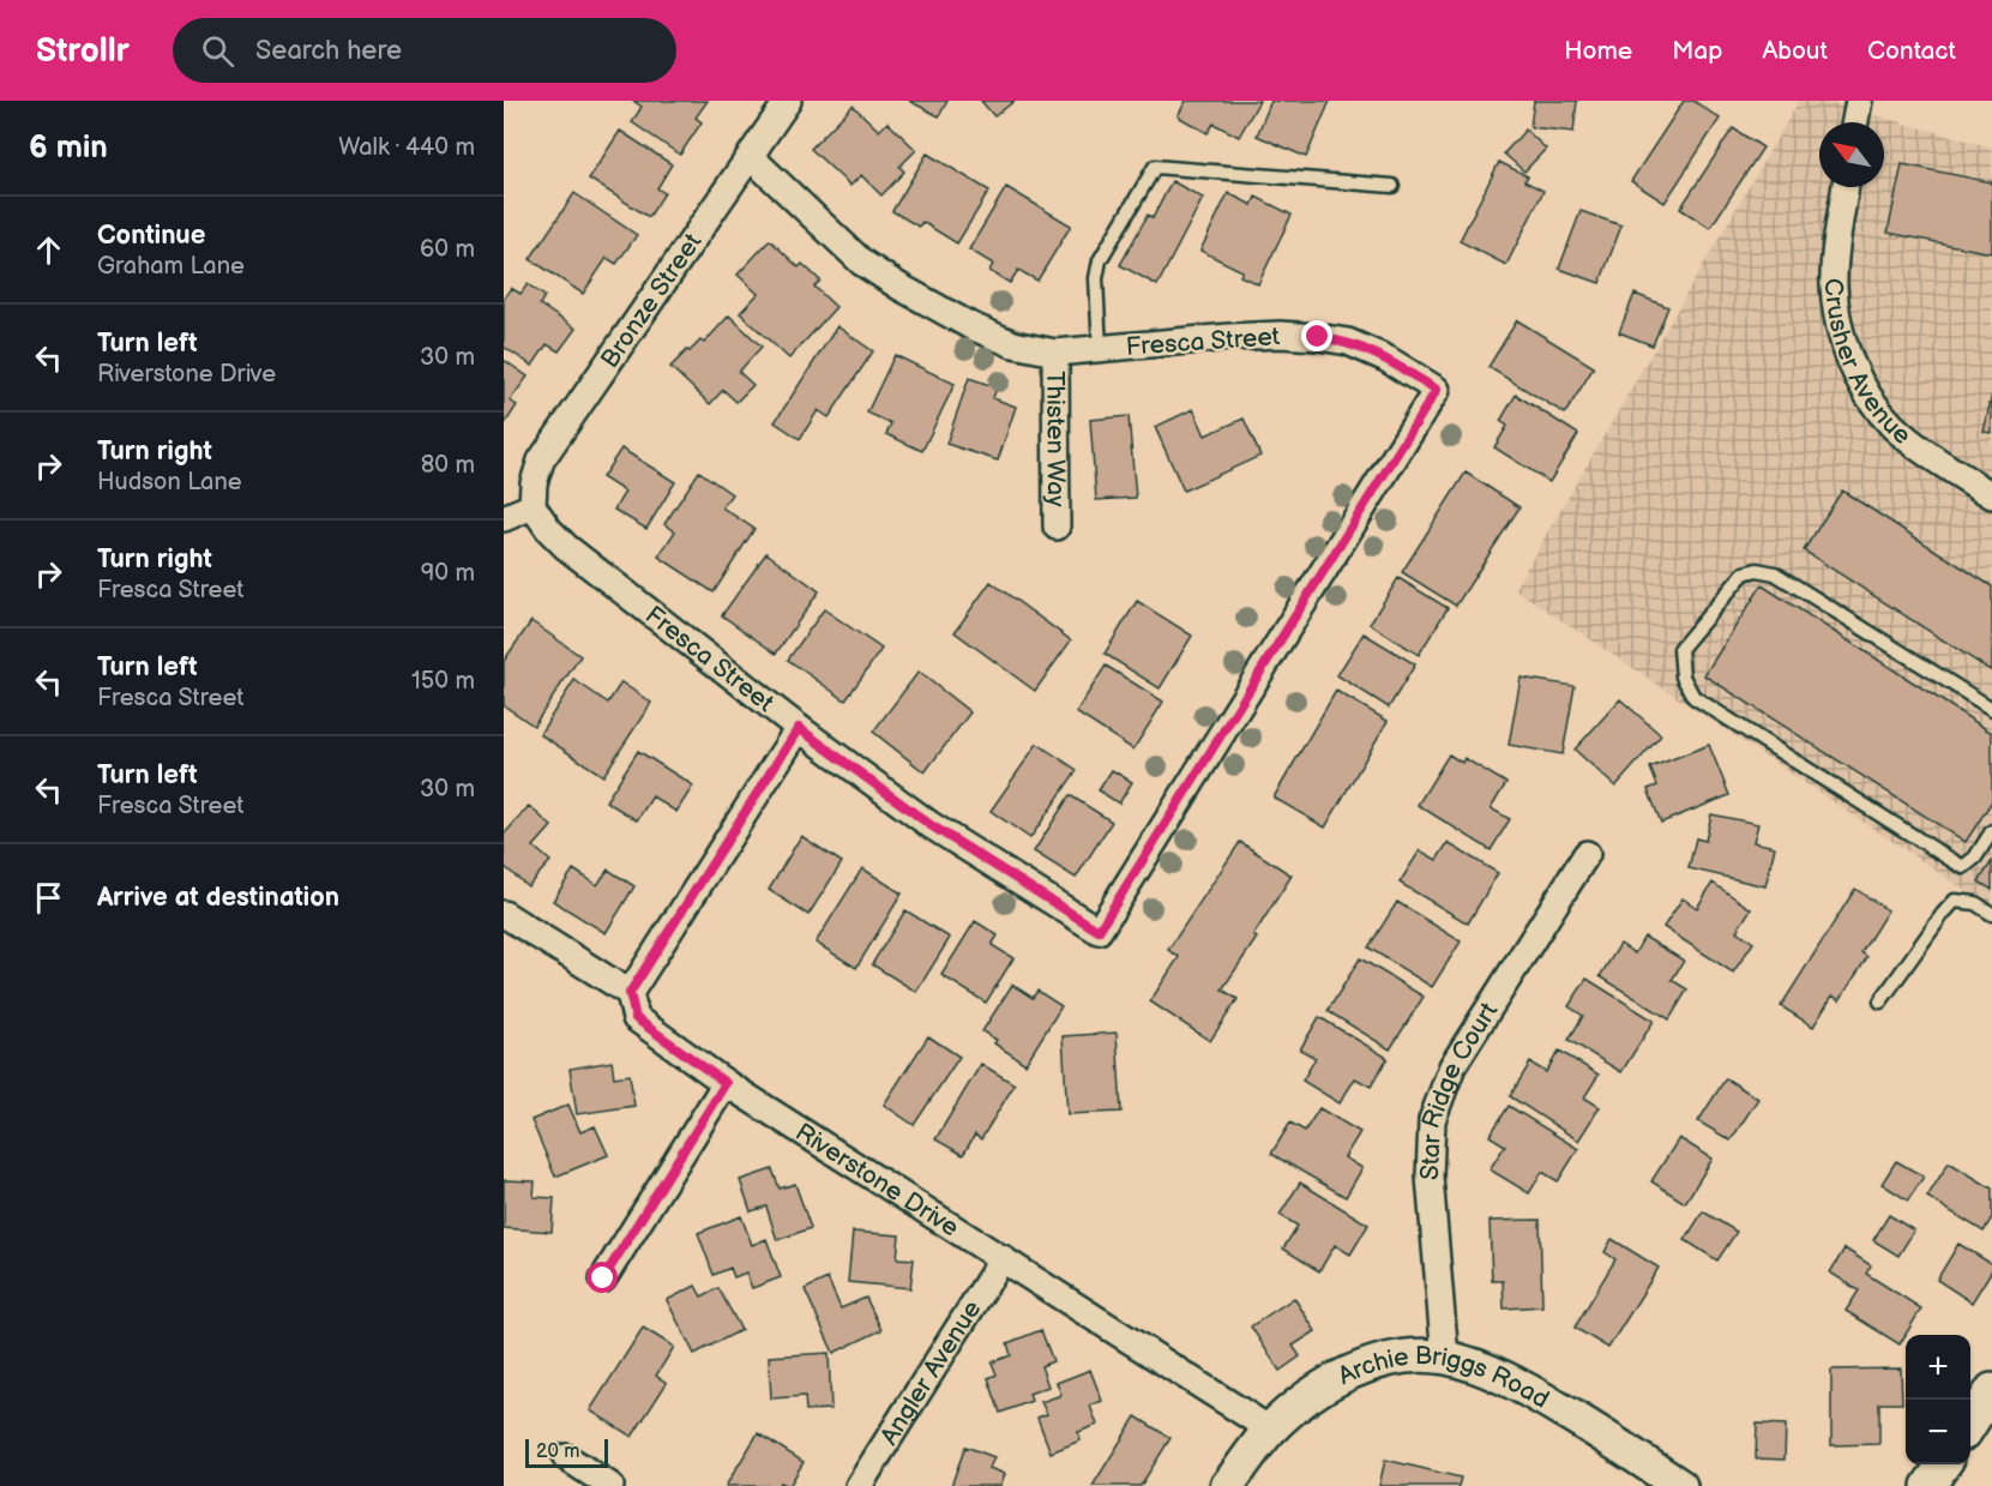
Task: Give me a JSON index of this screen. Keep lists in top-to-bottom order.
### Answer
{
  "streets": {
    "street": [
      "Bronze Street",
      "Fresca Street",
      "Crusher Avenue",
      "Thisten Way",
      "Star Ridge Court",
      "Riverstone Drive",
      "Angler Avenue",
      "Archie Briggs Road"
    ]
  },
  "crossings": [
    ["Bronze Street", "Fresca Street"],
    ["Fresca Street", "Thisten Way"],
    ["Star Ridge Court", "Archie Briggs Road"],
    ["Riverstone Drive", "Angler Avenue"],
    ["Riverstone Drive", "Archie Briggs Road"]
  ],
  "scale_bar": "20 m",
  "north": "top left",
  "page": {
    "header": "Strollr",
    "search": "Search here",
    "nav": [
      "Home",
      "Map",
      "About",
      "Contact"
    ],
    "heading": ["6 min", "Walk · 440 m"],
    "list": [
      ["Continue", "Graham Lane", "60 m"],
      ["Turn left", "Riverstone Drive", "30 m"],
      ["Turn right", "Hudson Lane", "80 m"],
      ["Turn right", "Fresca Street", "90 m"],
      ["Turn left", "Fresca Street", "150 m"],
      ["Turn left", "Fresca Street", "30 m"],
      "Arrive at destination"
    ],
    "map_buttons": ["+", "−"],
    "scale": "20 m"
  }
}
